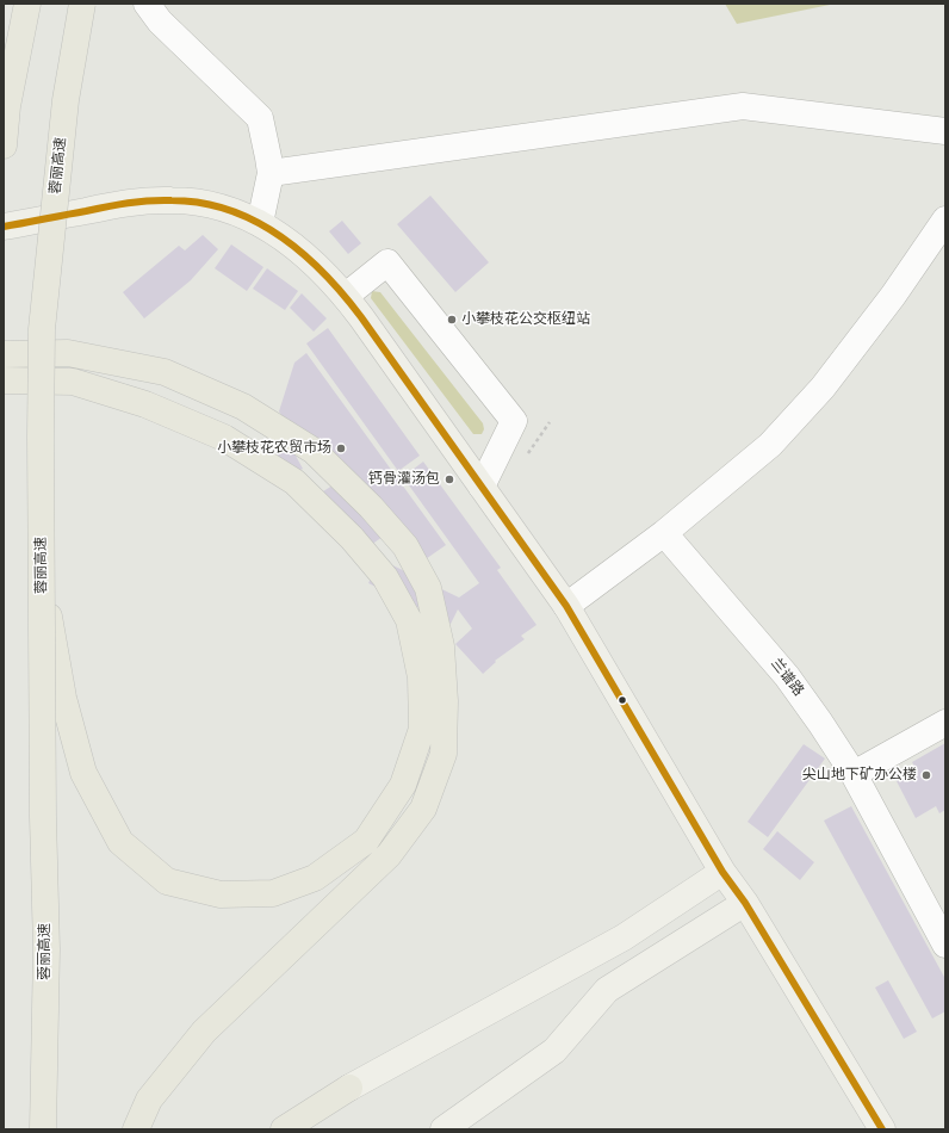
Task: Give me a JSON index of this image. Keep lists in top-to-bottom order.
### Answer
{
  "streets": {
    "highway": ["蓉丽高速"],
    "street": ["兰谱路"]
  },
  "places": [
    "小攀枝花公交枢纽站",
    "小攀枝花农贸市场",
    "钙骨灌汤包",
    "尖山地下矿办公楼"
  ]
}
